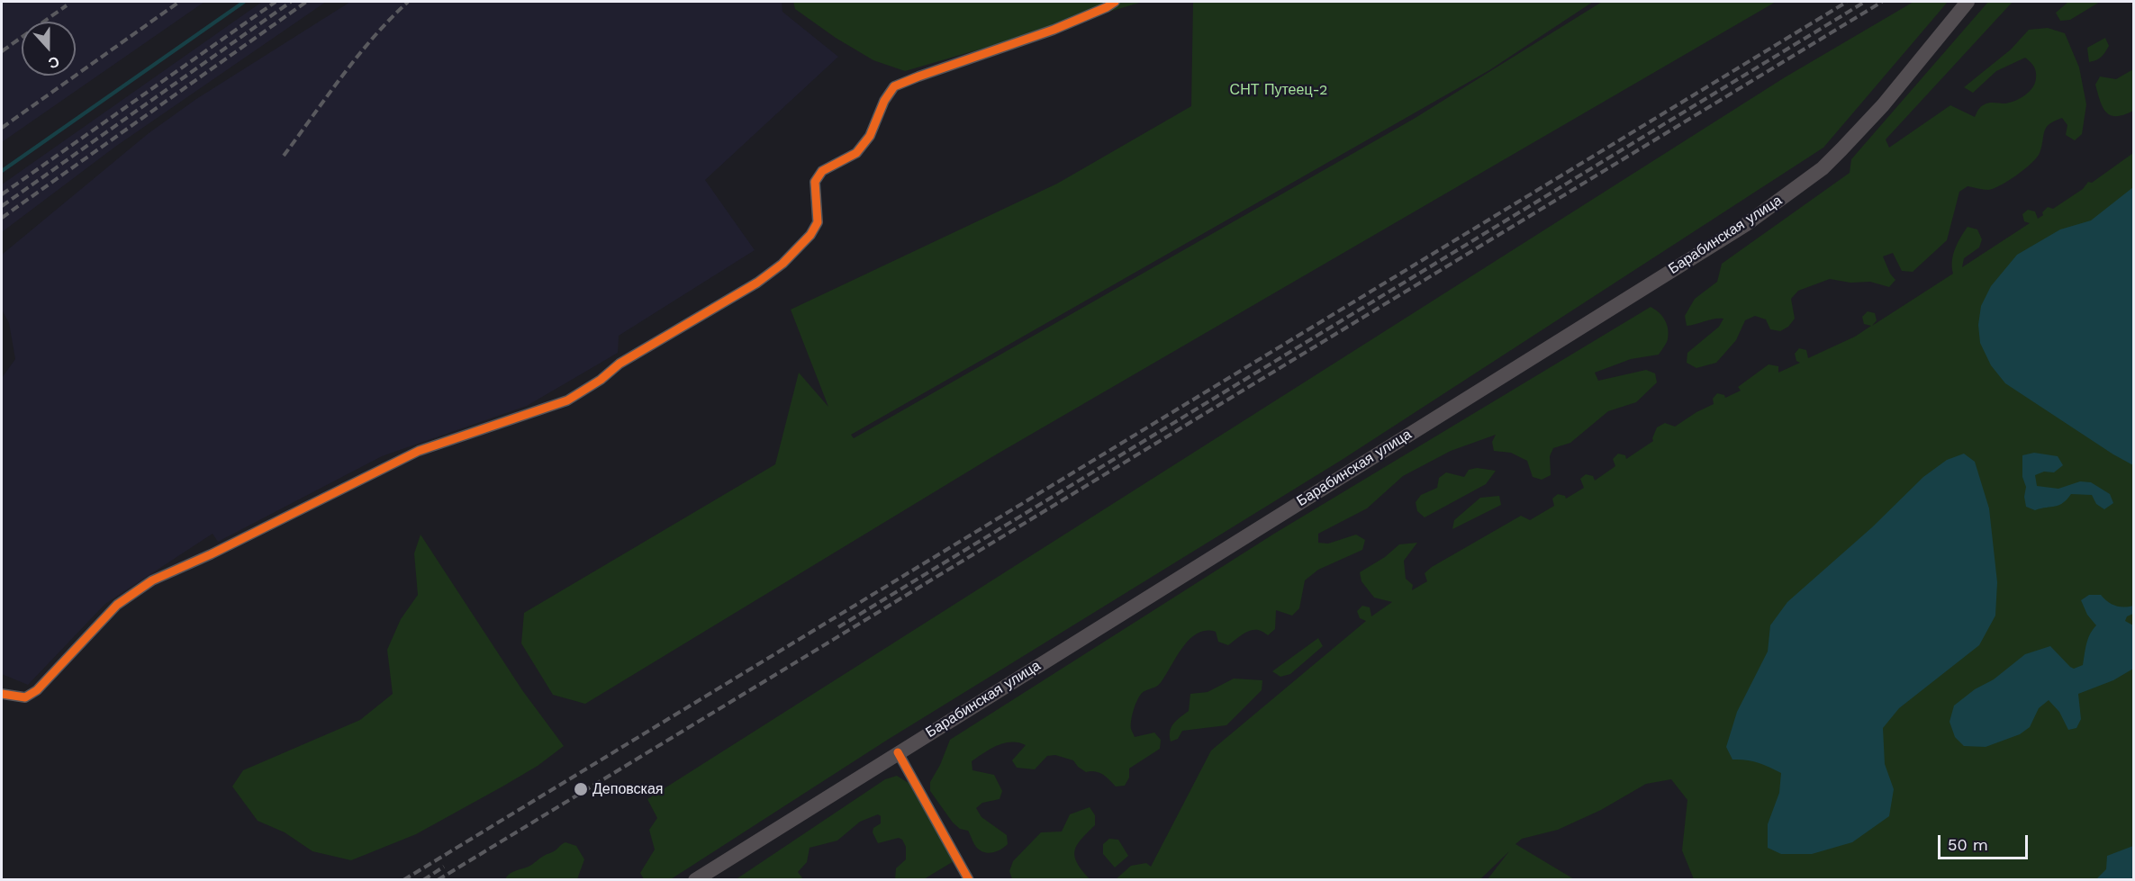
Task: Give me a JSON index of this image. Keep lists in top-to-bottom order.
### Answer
{
  "streets": {
    "main road": ["Барабинская улица"]
  },
  "parks": ["СНТ Путеец-2"],
  "places": ["Деповская"],
  "scale_bar": "50 m",
  "north": "bottom"
}
